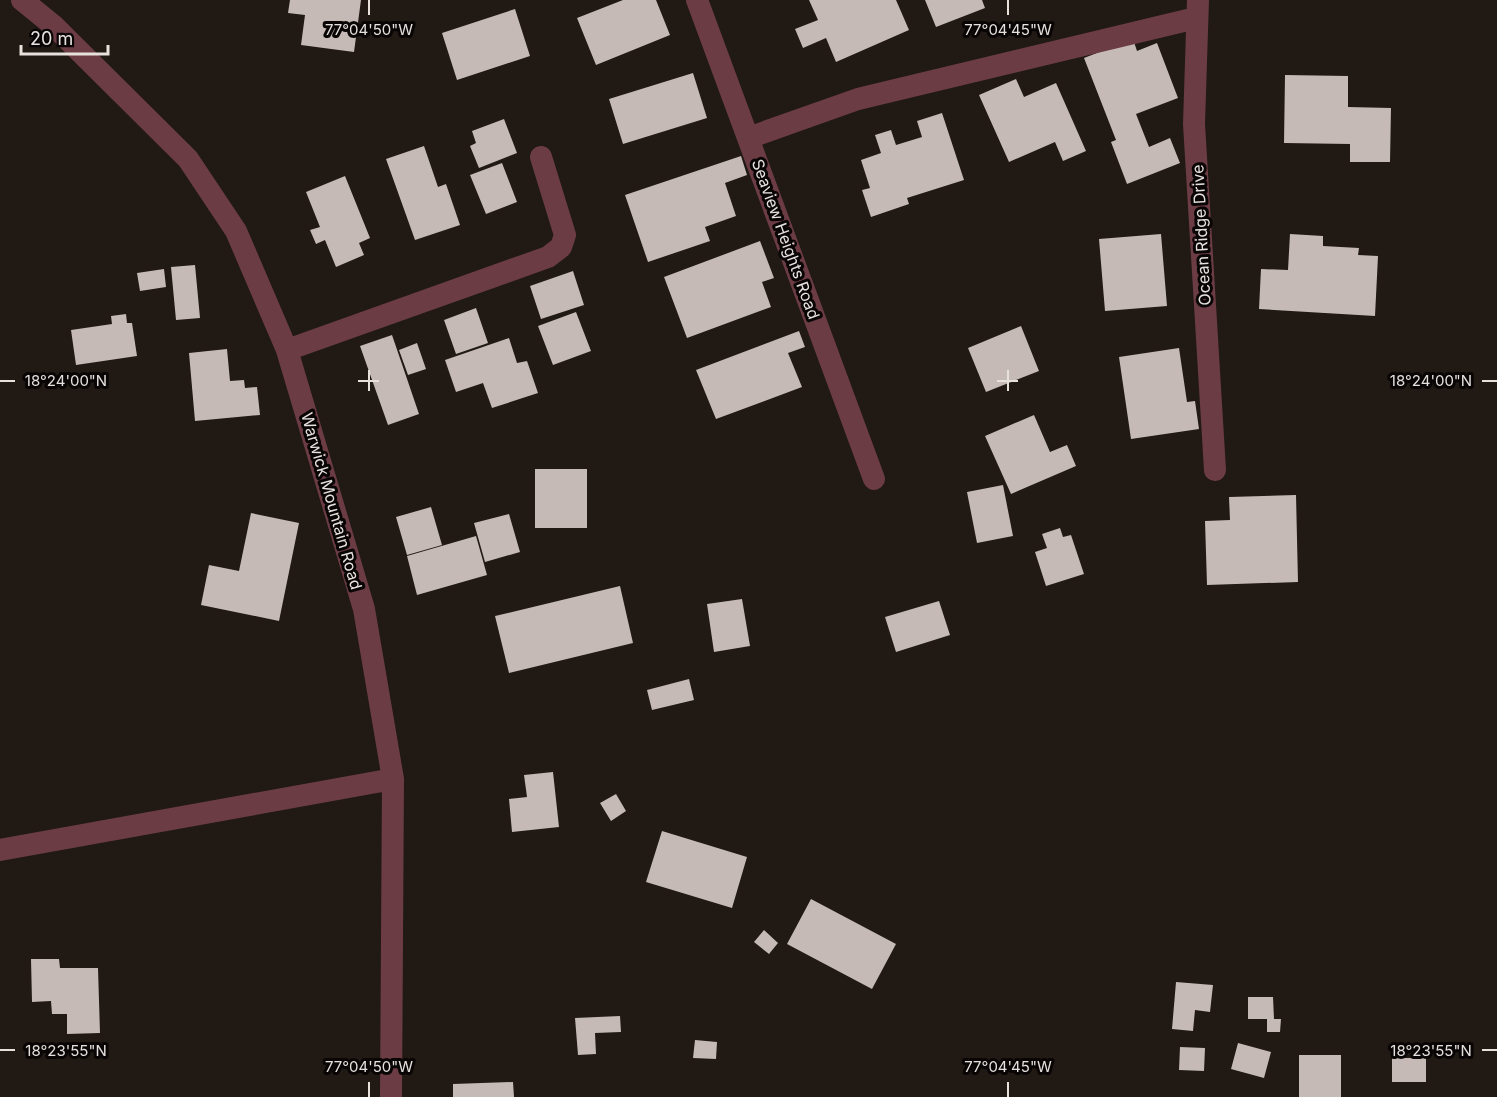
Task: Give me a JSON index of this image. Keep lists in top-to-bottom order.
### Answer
{
  "streets": {
    "street": ["Ocean Ridge Drive", "Seaview Heights Road", "Warwick Mountain Road"]
  },
  "scale_bar": "20 m",
  "coordinates": [
    "77°04'50\"W",
    "77°04'45\"W",
    "18°24'00\"N",
    "18°23'55\"N"
  ]
}
